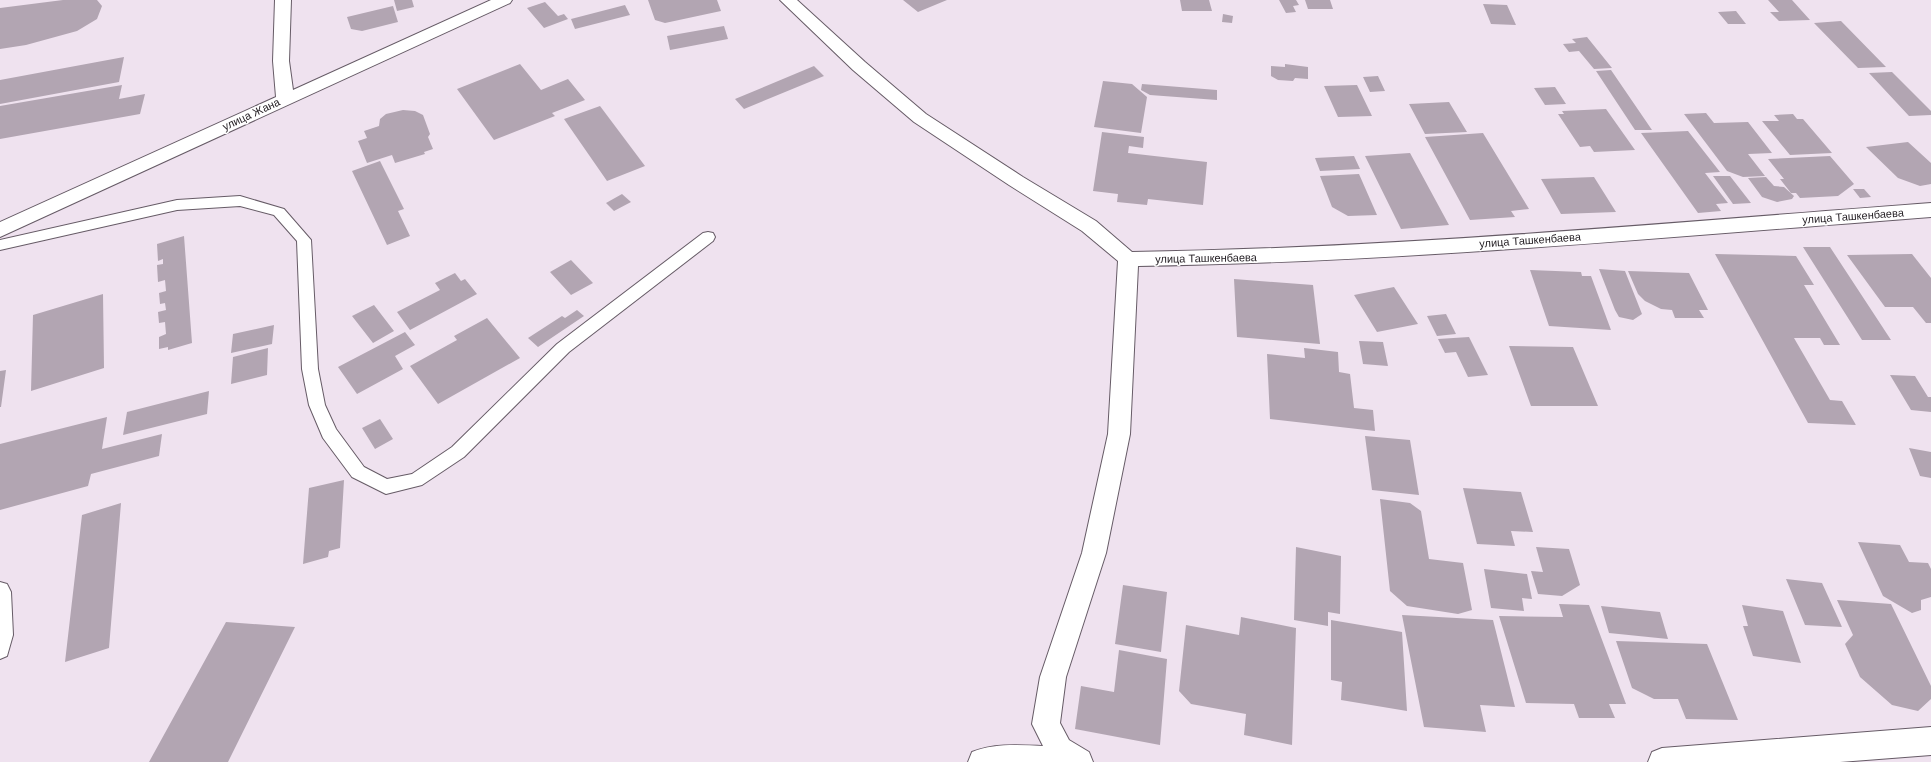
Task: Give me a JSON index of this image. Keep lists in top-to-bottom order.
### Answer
{
  "streets": {
    "street": ["улица Жана", "улица Ташкенбаева"]
  }
}
